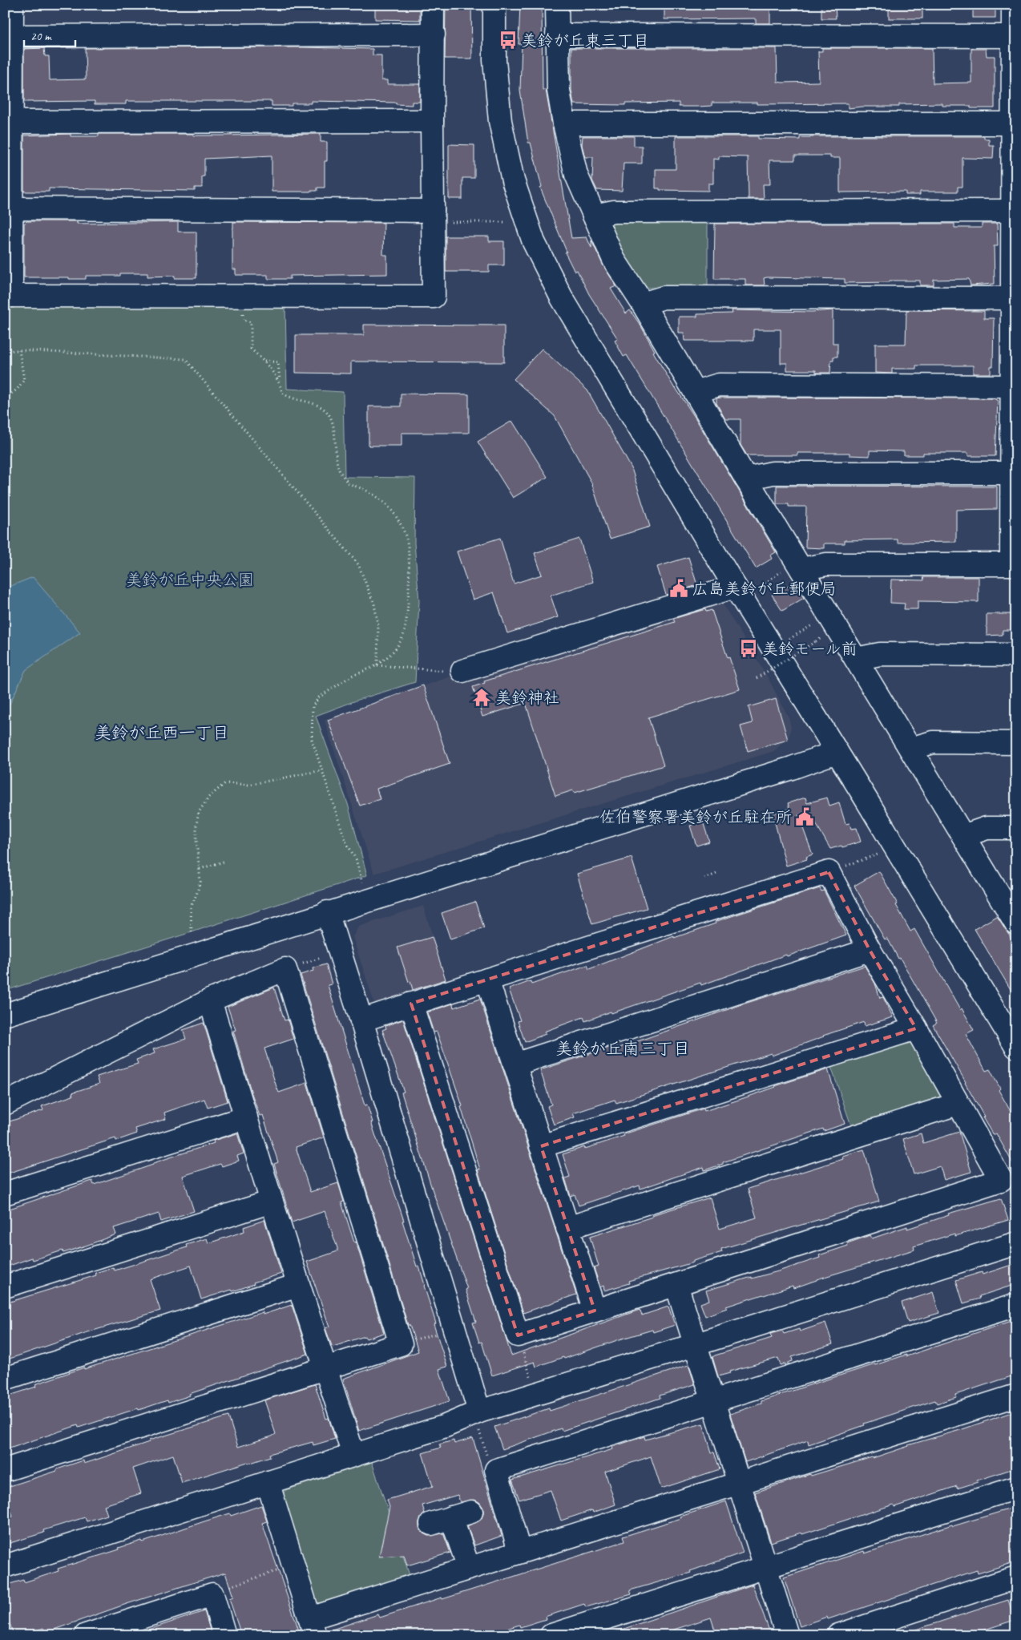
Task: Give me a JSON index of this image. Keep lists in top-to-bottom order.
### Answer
{
  "districts": ["美鈴が丘西一丁目", "美鈴が丘南三丁目"],
  "parks": ["美鈴が丘中央公園"],
  "places": {
    "bus stop": ["美鈴が丘東三丁目", "美鈴モール前"],
    "public building": ["広島美鈴が丘郵便局", "佐伯警察署美鈴が丘駐在所"],
    "temple": ["美鈴神社"]
  },
  "scale_bar": "20 m"
}
